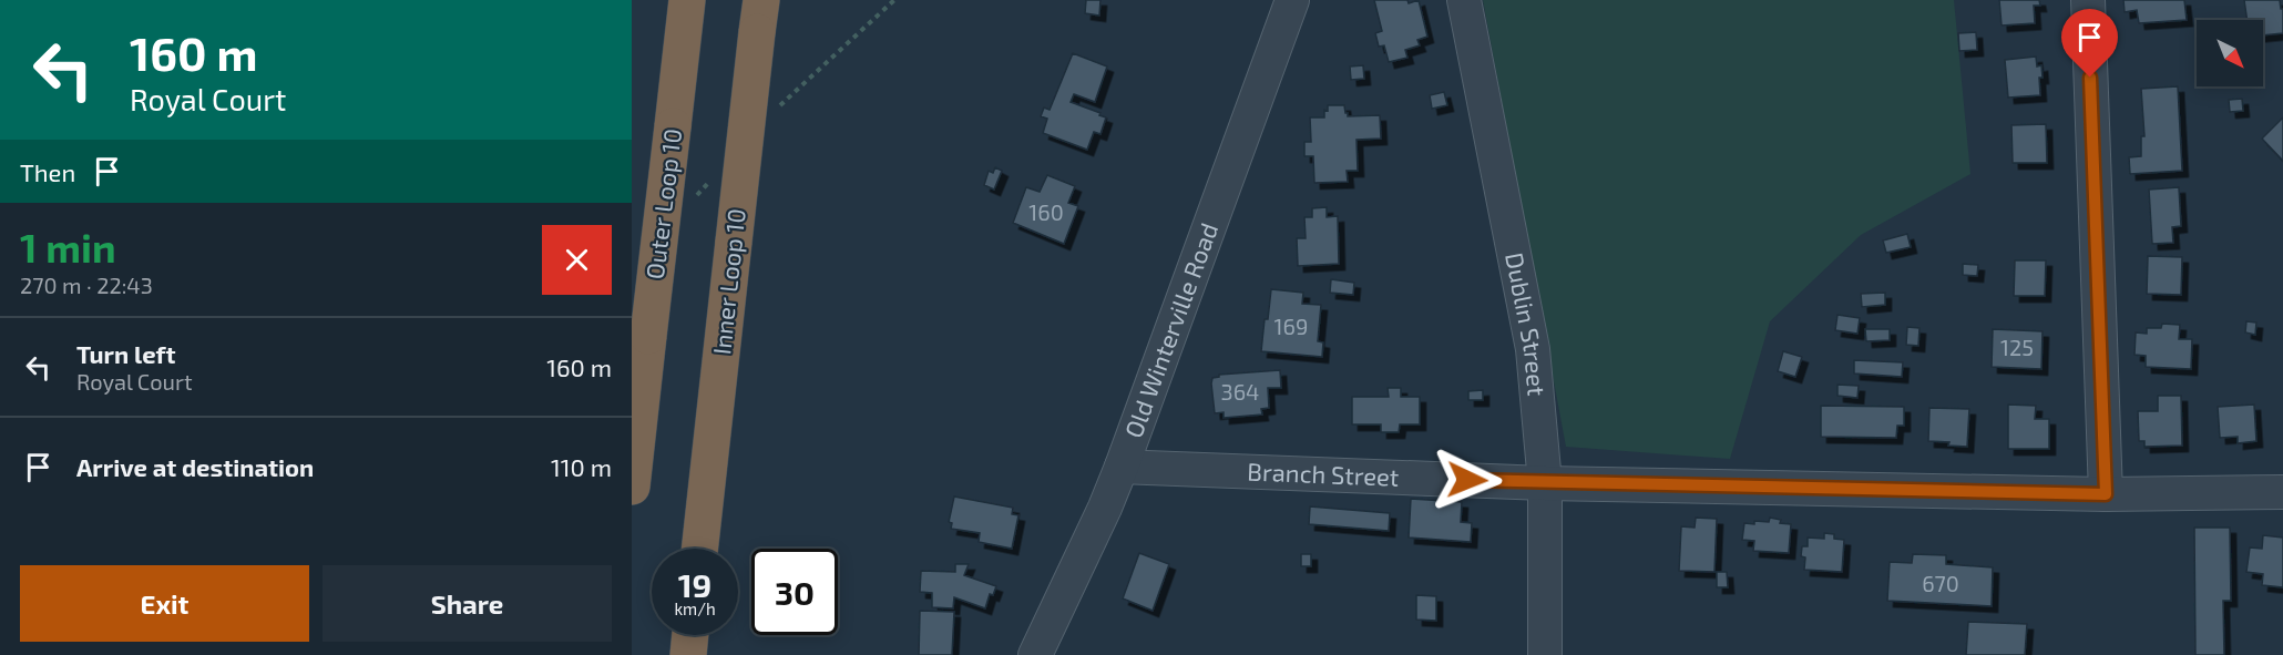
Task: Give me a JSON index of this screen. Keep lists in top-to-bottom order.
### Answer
{
  "streets": {
    "highway": ["Outer Loop 10", "Inner Loop 10"],
    "street": ["Dublin Street", "Old Winterville Road", "Branch Street"]
  },
  "crossings": [
    ["Dublin Street", "Branch Street"],
    ["Old Winterville Road", "Branch Street"]
  ],
  "house_numbers": [
    "160",
    "169",
    "125",
    "364",
    "670"
  ],
  "north": "bottom right",
  "page": {
    "turn": ["160 m", "Royal Court"],
    "then": "Then",
    "heading": ["1 min", "270 m · 22:43"],
    "list": [
      {
        "name": "Turn left",
        "note": "Royal Court",
        "value": "160 m"
      },
      {
        "name": "Arrive at destination",
        "value": "110 m"
      }
    ],
    "speed": "19 km/h",
    "limit": "30",
    "buttons": ["Exit", "Share"]
  }
}
